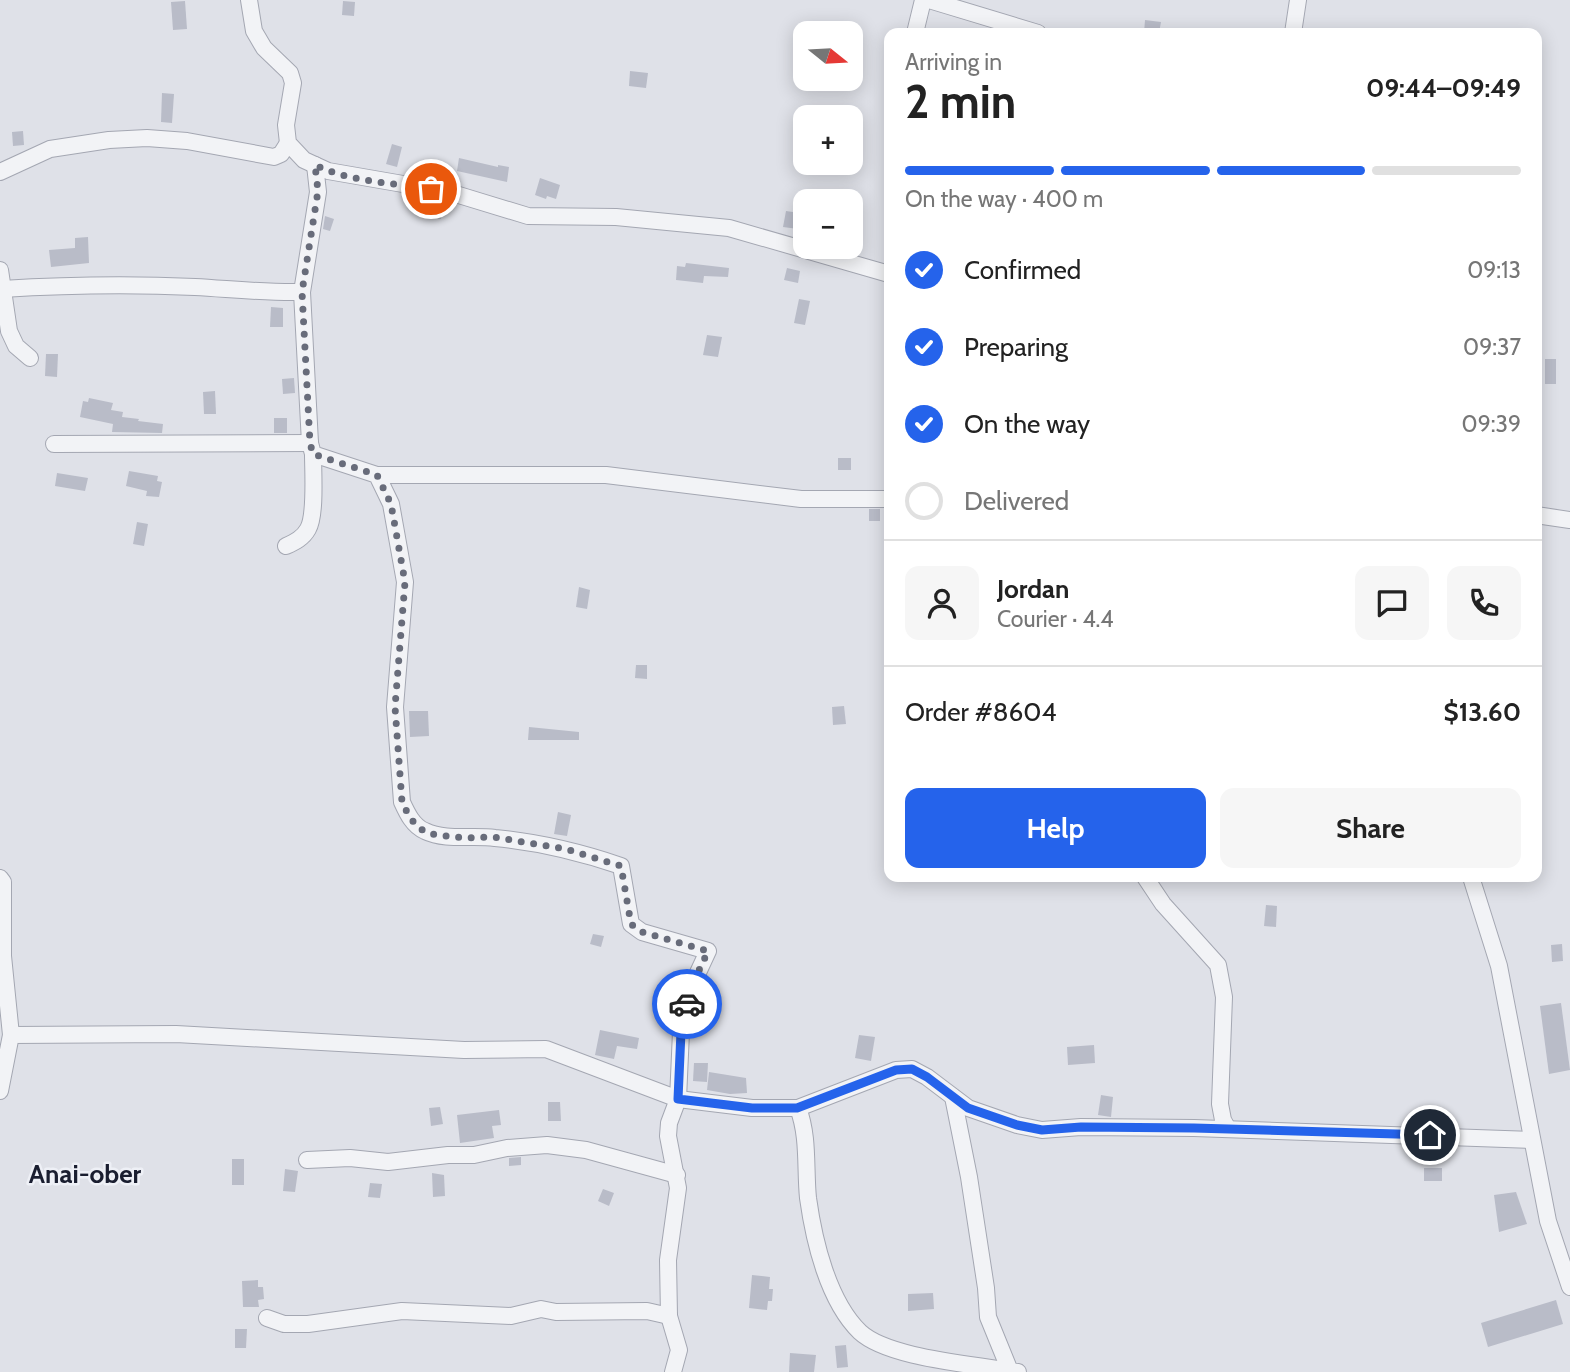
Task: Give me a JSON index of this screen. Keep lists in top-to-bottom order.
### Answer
{
  "districts": ["Anai-ober"],
  "north": "right",
  "page": {
    "map_buttons": ["+", "−"],
    "heading": ["2 min", "Arriving in", "09:44–09:49"],
    "panel": [
      "Jordan",
      "Courier · 4.4",
      "Order #8604",
      "$13.60"
    ],
    "bar": "On the way · 400 m",
    "list": [
      ["Confirmed", "09:13"],
      ["Preparing", "09:37"],
      ["On the way", "09:39"],
      "Delivered"
    ],
    "buttons": ["Help", "Share"]
  }
}
